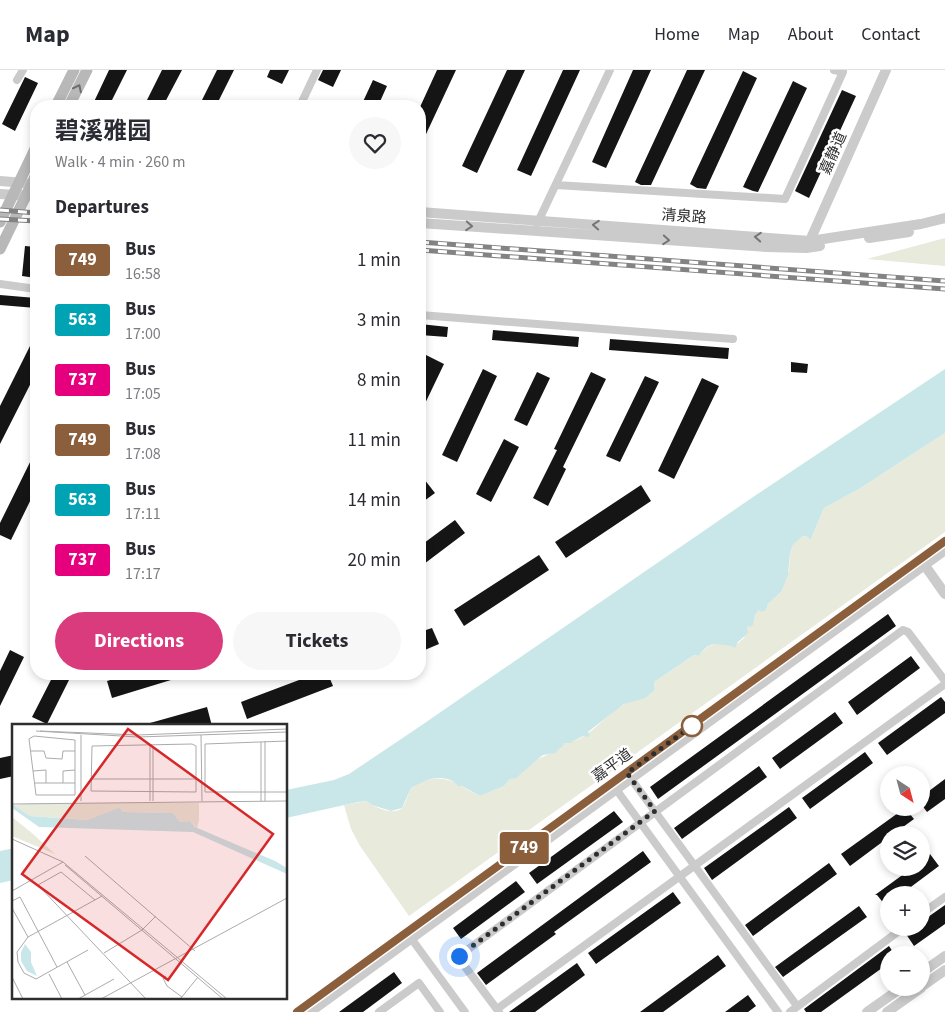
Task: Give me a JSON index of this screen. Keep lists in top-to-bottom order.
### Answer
{
  "streets": {
    "street": ["嘉静道", "清泉路", "嘉平道"]
  },
  "crossings": [
    ["嘉静道", "清泉路"]
  ],
  "lines": ["bus line 749"],
  "north": "bottom right",
  "page": {
    "header": "Map",
    "nav": [
      "Home",
      "Map",
      "About",
      "Contact"
    ],
    "on_map": "749",
    "heading": [
      ["碧溪雅园", "Walk · 4 min · 260 m"],
      "Departures"
    ],
    "list": [
      {
        "mark": "749",
        "name": "Bus",
        "note": "16:58",
        "value": "1 min"
      },
      {
        "mark": "563",
        "name": "Bus",
        "note": "17:00",
        "value": "3 min"
      },
      {
        "mark": "737",
        "name": "Bus",
        "note": "17:05",
        "value": "8 min"
      },
      {
        "mark": "749",
        "name": "Bus",
        "note": "17:08",
        "value": "11 min"
      },
      {
        "mark": "563",
        "name": "Bus",
        "note": "17:11",
        "value": "14 min"
      },
      {
        "mark": "737",
        "name": "Bus",
        "note": "17:17",
        "value": "20 min"
      }
    ],
    "buttons": ["Directions", "Tickets"],
    "map_buttons": ["+", "−"]
  }
}
